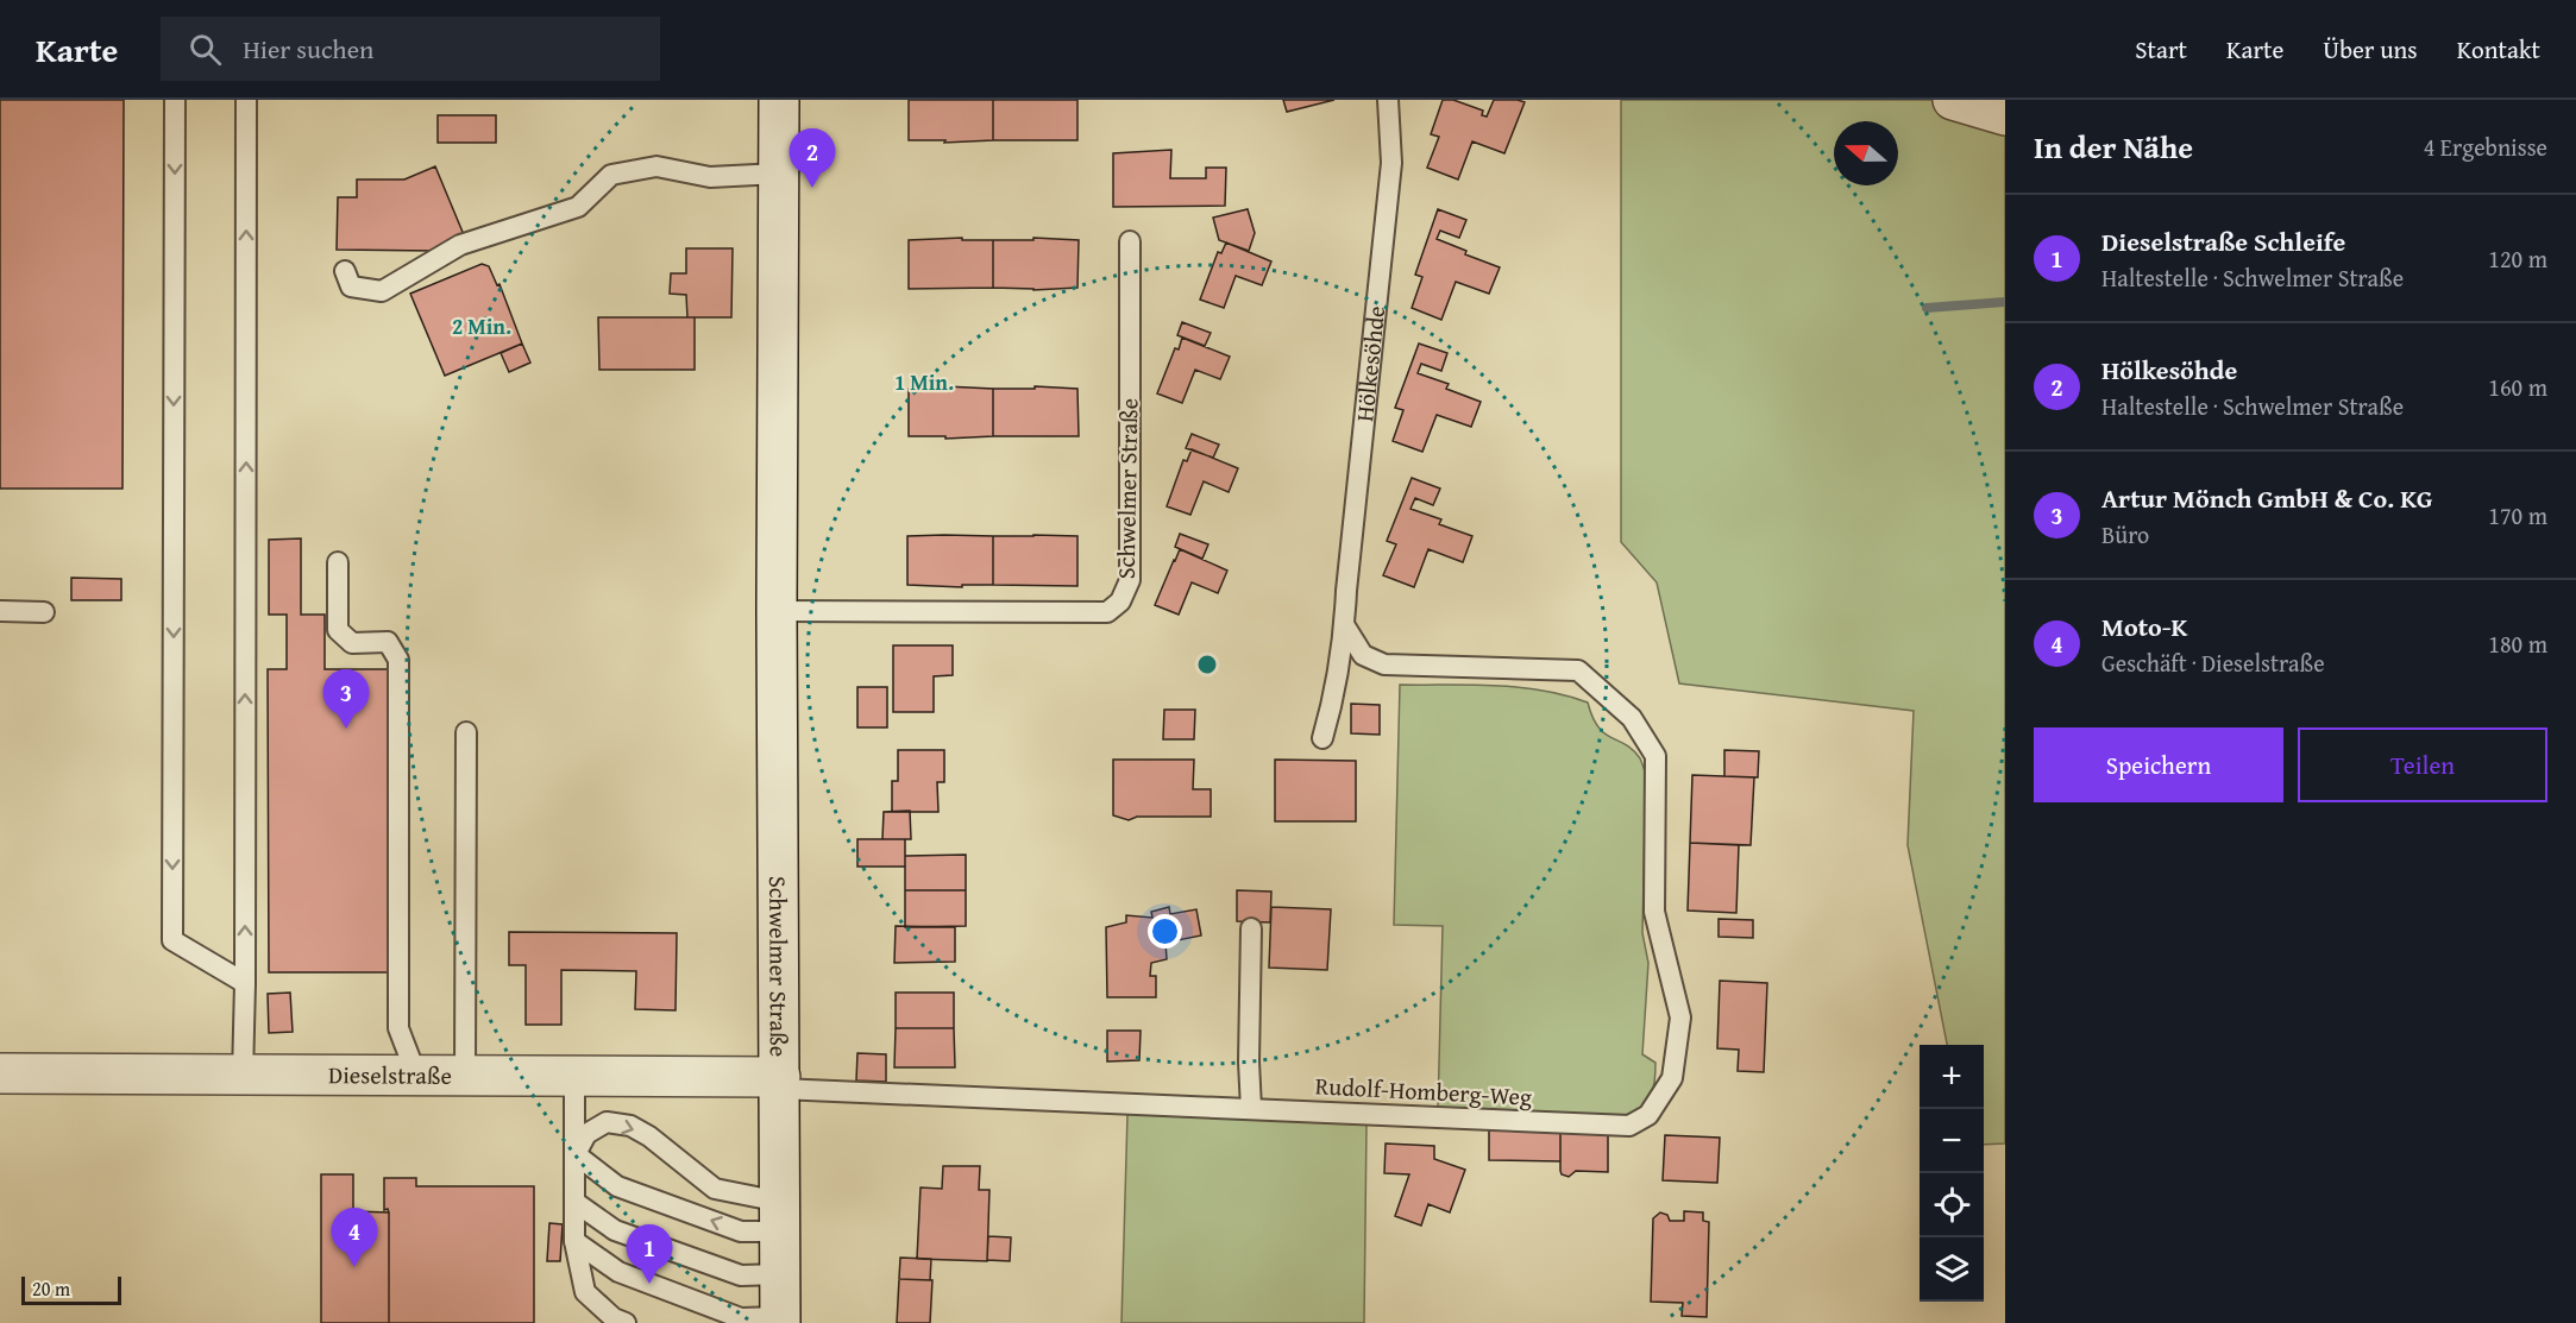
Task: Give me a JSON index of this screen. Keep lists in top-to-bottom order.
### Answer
{
  "streets": {
    "main road": ["Schwelmer Straße", "Dieselstraße"],
    "lane": ["Hölkesöhde", "Rudolf-Homberg-Weg"]
  },
  "crossings": [
    ["Hölkesöhde", "Rudolf-Homberg-Weg"],
    ["Schwelmer Straße", "Dieselstraße"],
    ["Schwelmer Straße", "Rudolf-Homberg-Weg"],
    ["Dieselstraße", "Rudolf-Homberg-Weg"]
  ],
  "scale_bar": "20 m",
  "north": "left",
  "page": {
    "header": "Karte",
    "search": "Hier suchen",
    "nav": [
      "Start",
      "Karte",
      "Über uns",
      "Kontakt"
    ],
    "heading": ["In der Nähe", "4 Ergebnisse"],
    "pins": [
      "2",
      "3",
      "4",
      "1"
    ],
    "list": [
      {
        "mark": "1",
        "name": "Dieselstraße Schleife",
        "note": "Haltestelle · Schwelmer Straße",
        "value": "120 m"
      },
      {
        "mark": "2",
        "name": "Hölkesöhde",
        "note": "Haltestelle · Schwelmer Straße",
        "value": "160 m"
      },
      {
        "mark": "3",
        "name": "Artur Mönch GmbH & Co. KG",
        "note": "Büro",
        "value": "170 m"
      },
      {
        "mark": "4",
        "name": "Moto-K",
        "note": "Geschäft · Dieselstraße",
        "value": "180 m"
      }
    ],
    "buttons": ["Speichern", "Teilen"],
    "map_buttons": ["+", "−"],
    "scale": "20 m"
  },
  "rings": ["2 Min.", "1 Min."]
}
